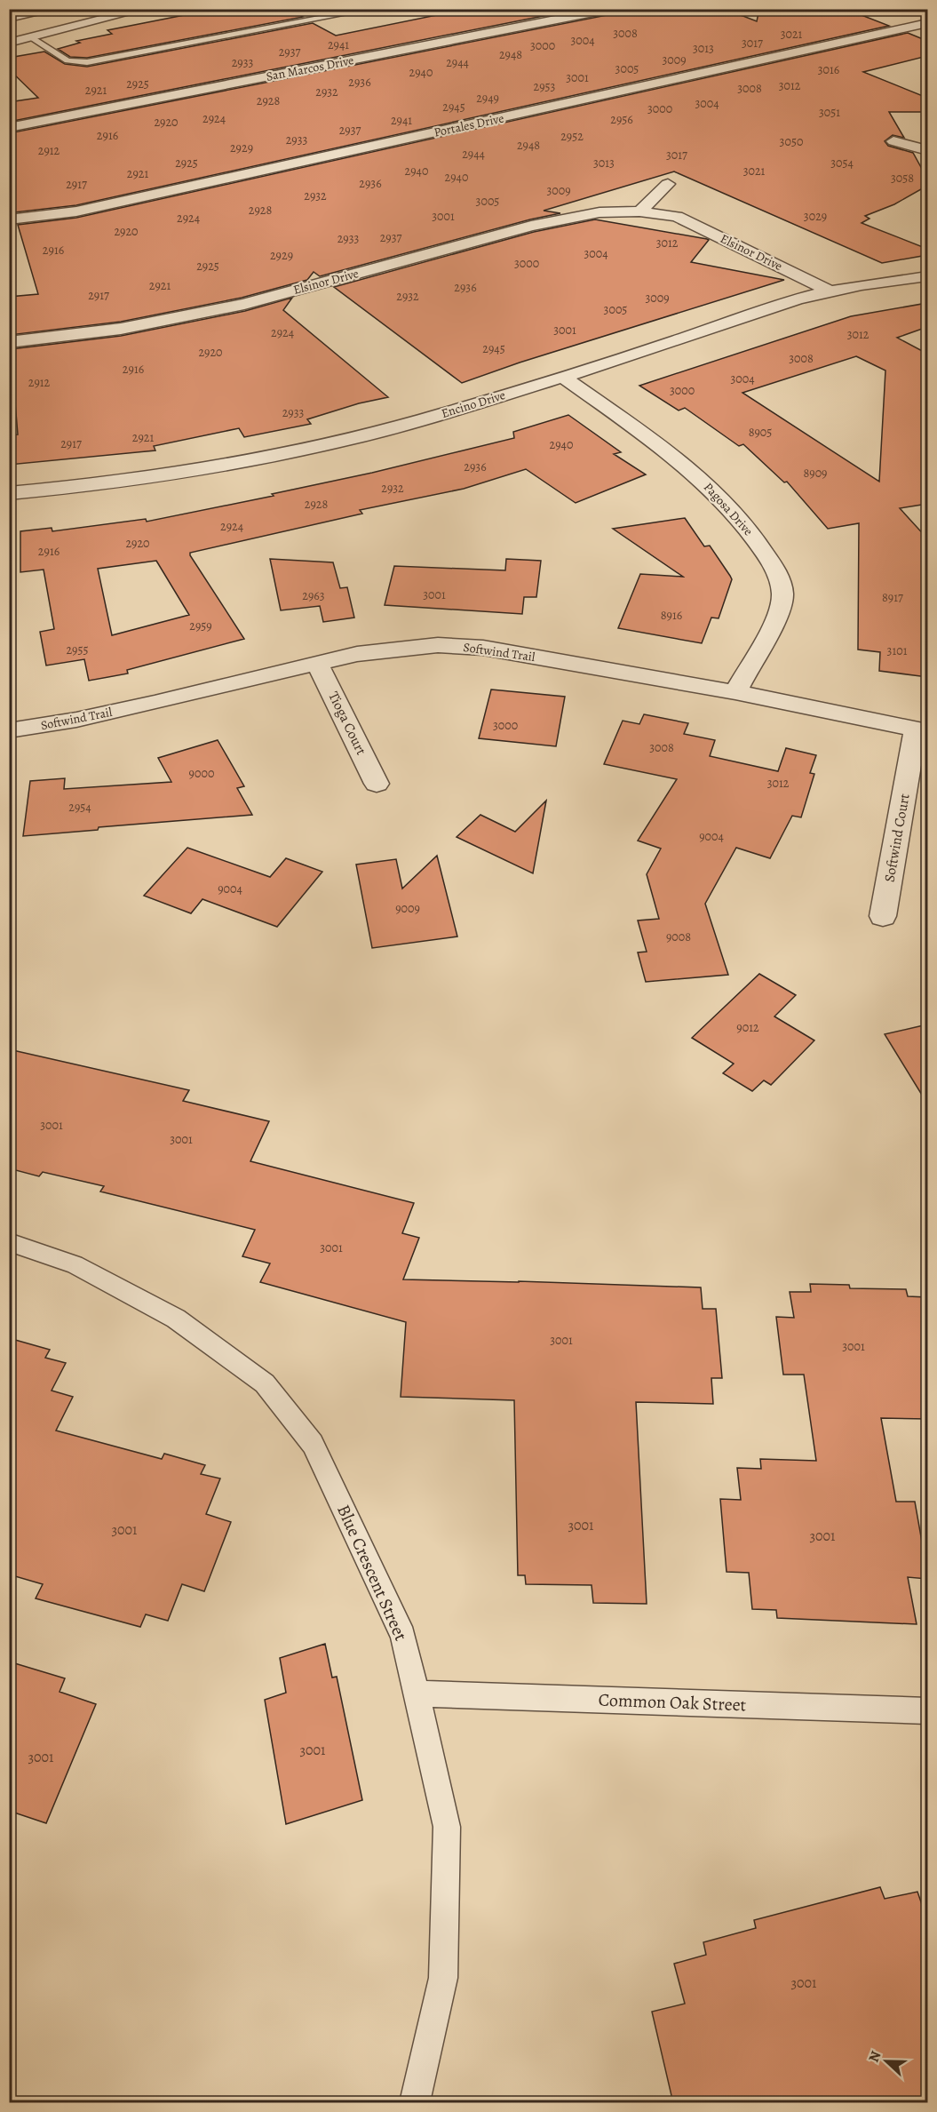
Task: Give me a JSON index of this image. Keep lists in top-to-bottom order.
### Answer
{
  "streets": {
    "street": [
      "San Marcos Drive",
      "Portales Drive",
      "Elsinor Drive",
      "Encino Drive",
      "Pagosa Drive",
      "Softwind Trail",
      "Tioga Court",
      "Softwind Court"
    ],
    "lane": ["Blue Crescent Street", "Common Oak Street"]
  },
  "crossings": [
    ["Elsinor Drive", "Encino Drive"],
    ["Encino Drive", "Pagosa Drive"],
    ["Pagosa Drive", "Softwind Trail"],
    ["Softwind Trail", "Tioga Court"],
    ["Softwind Trail", "Softwind Court"],
    ["Blue Crescent Street", "Common Oak Street"]
  ],
  "house_numbers": [
    "3008",
    "3021",
    "3004",
    "3017",
    "2941",
    "3000",
    "3013",
    "2937",
    "2948",
    "3009",
    "2933",
    "2944",
    "3005",
    "3016",
    "2940",
    "3001",
    "2936",
    "2925",
    "3012",
    "2953",
    "3008",
    "2921",
    "2932",
    "2949",
    "2928",
    "3004",
    "2945",
    "3000",
    "3051",
    "2924",
    "2956",
    "2941",
    "2920",
    "2937",
    "2916",
    "2952",
    "2933",
    "3050",
    "2948",
    "2929",
    "2912",
    "2944",
    "3017",
    "2925",
    "3013",
    "3054",
    "2940",
    "3021",
    "2921",
    "2940",
    "3058",
    "2936",
    "2917",
    "3009",
    "2932",
    "3005",
    "2928",
    "3001",
    "3029",
    "2924",
    "2920",
    "2937",
    "2933",
    "3012",
    "2916",
    "3004",
    "2929",
    "3000",
    "2925",
    "2921",
    "2936",
    "2917",
    "2932",
    "3009",
    "3005",
    "3001",
    "2924",
    "3012",
    "2945",
    "2920",
    "3008",
    "2916",
    "3004",
    "2912",
    "3000",
    "2933",
    "8905",
    "2921",
    "2917",
    "2940",
    "2936",
    "8909",
    "2932",
    "2928",
    "2924",
    "2920",
    "2916",
    "3001",
    "2963",
    "8917",
    "8916",
    "2959",
    "2955",
    "3101",
    "3000",
    "3008",
    "9000",
    "3012",
    "2954",
    "9004",
    "9004",
    "9009",
    "9008",
    "9012",
    "3001",
    "3001",
    "3001",
    "3001",
    "3001",
    "3001",
    "3001",
    "3001",
    "3001",
    "3001",
    "3001"
  ],
  "north": "left"
}
